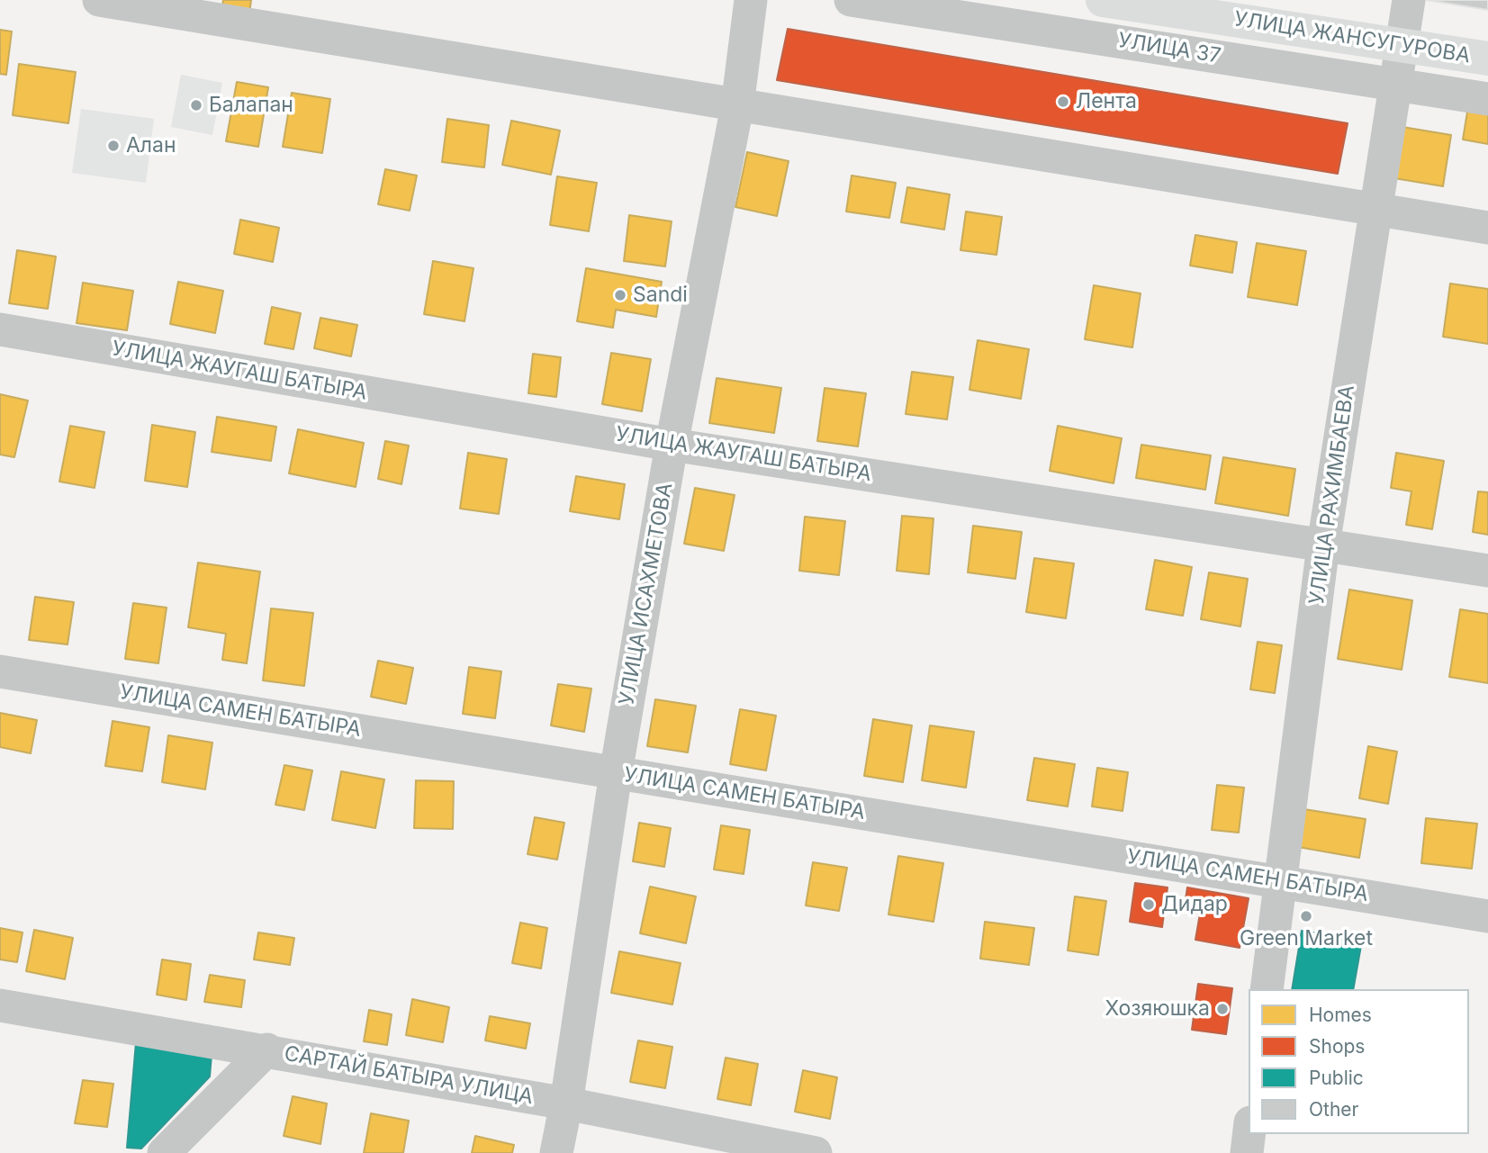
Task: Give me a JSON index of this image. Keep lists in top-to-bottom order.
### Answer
{
  "streets": {
    "main road": ["УЛИЦА ЖАНСУГУРОВА"],
    "street": [
      "УЛИЦА 37",
      "УЛИЦА ЖАУГАШ БАТЫРА",
      "УЛИЦА РАХИМБАЕВА",
      "УЛИЦА ИСАХМЕТОВА",
      "УЛИЦА САМЕН БАТЫРА",
      "САРТАЙ БАТЫРА УЛИЦА"
    ]
  },
  "crossings": [
    ["УЛИЦА ЖАНСУГУРОВА", "УЛИЦА РАХИМБАЕВА"],
    ["УЛИЦА ЖАУГАШ БАТЫРА", "УЛИЦА РАХИМБАЕВА"],
    ["УЛИЦА ЖАУГАШ БАТЫРА", "УЛИЦА ИСАХМЕТОВА"],
    ["УЛИЦА РАХИМБАЕВА", "УЛИЦА САМЕН БАТЫРА"],
    ["УЛИЦА ИСАХМЕТОВА", "УЛИЦА САМЕН БАТЫРА"],
    ["УЛИЦА ИСАХМЕТОВА", "САРТАЙ БАТЫРА УЛИЦА"]
  ],
  "places": [
    "Лента",
    "Балапан",
    "Алан",
    "Sandi",
    "Дидар",
    "Green Market",
    "Хозяюшка"
  ],
  "legend": [
    "Homes",
    "Shops",
    "Public",
    "Other"
  ]
}
